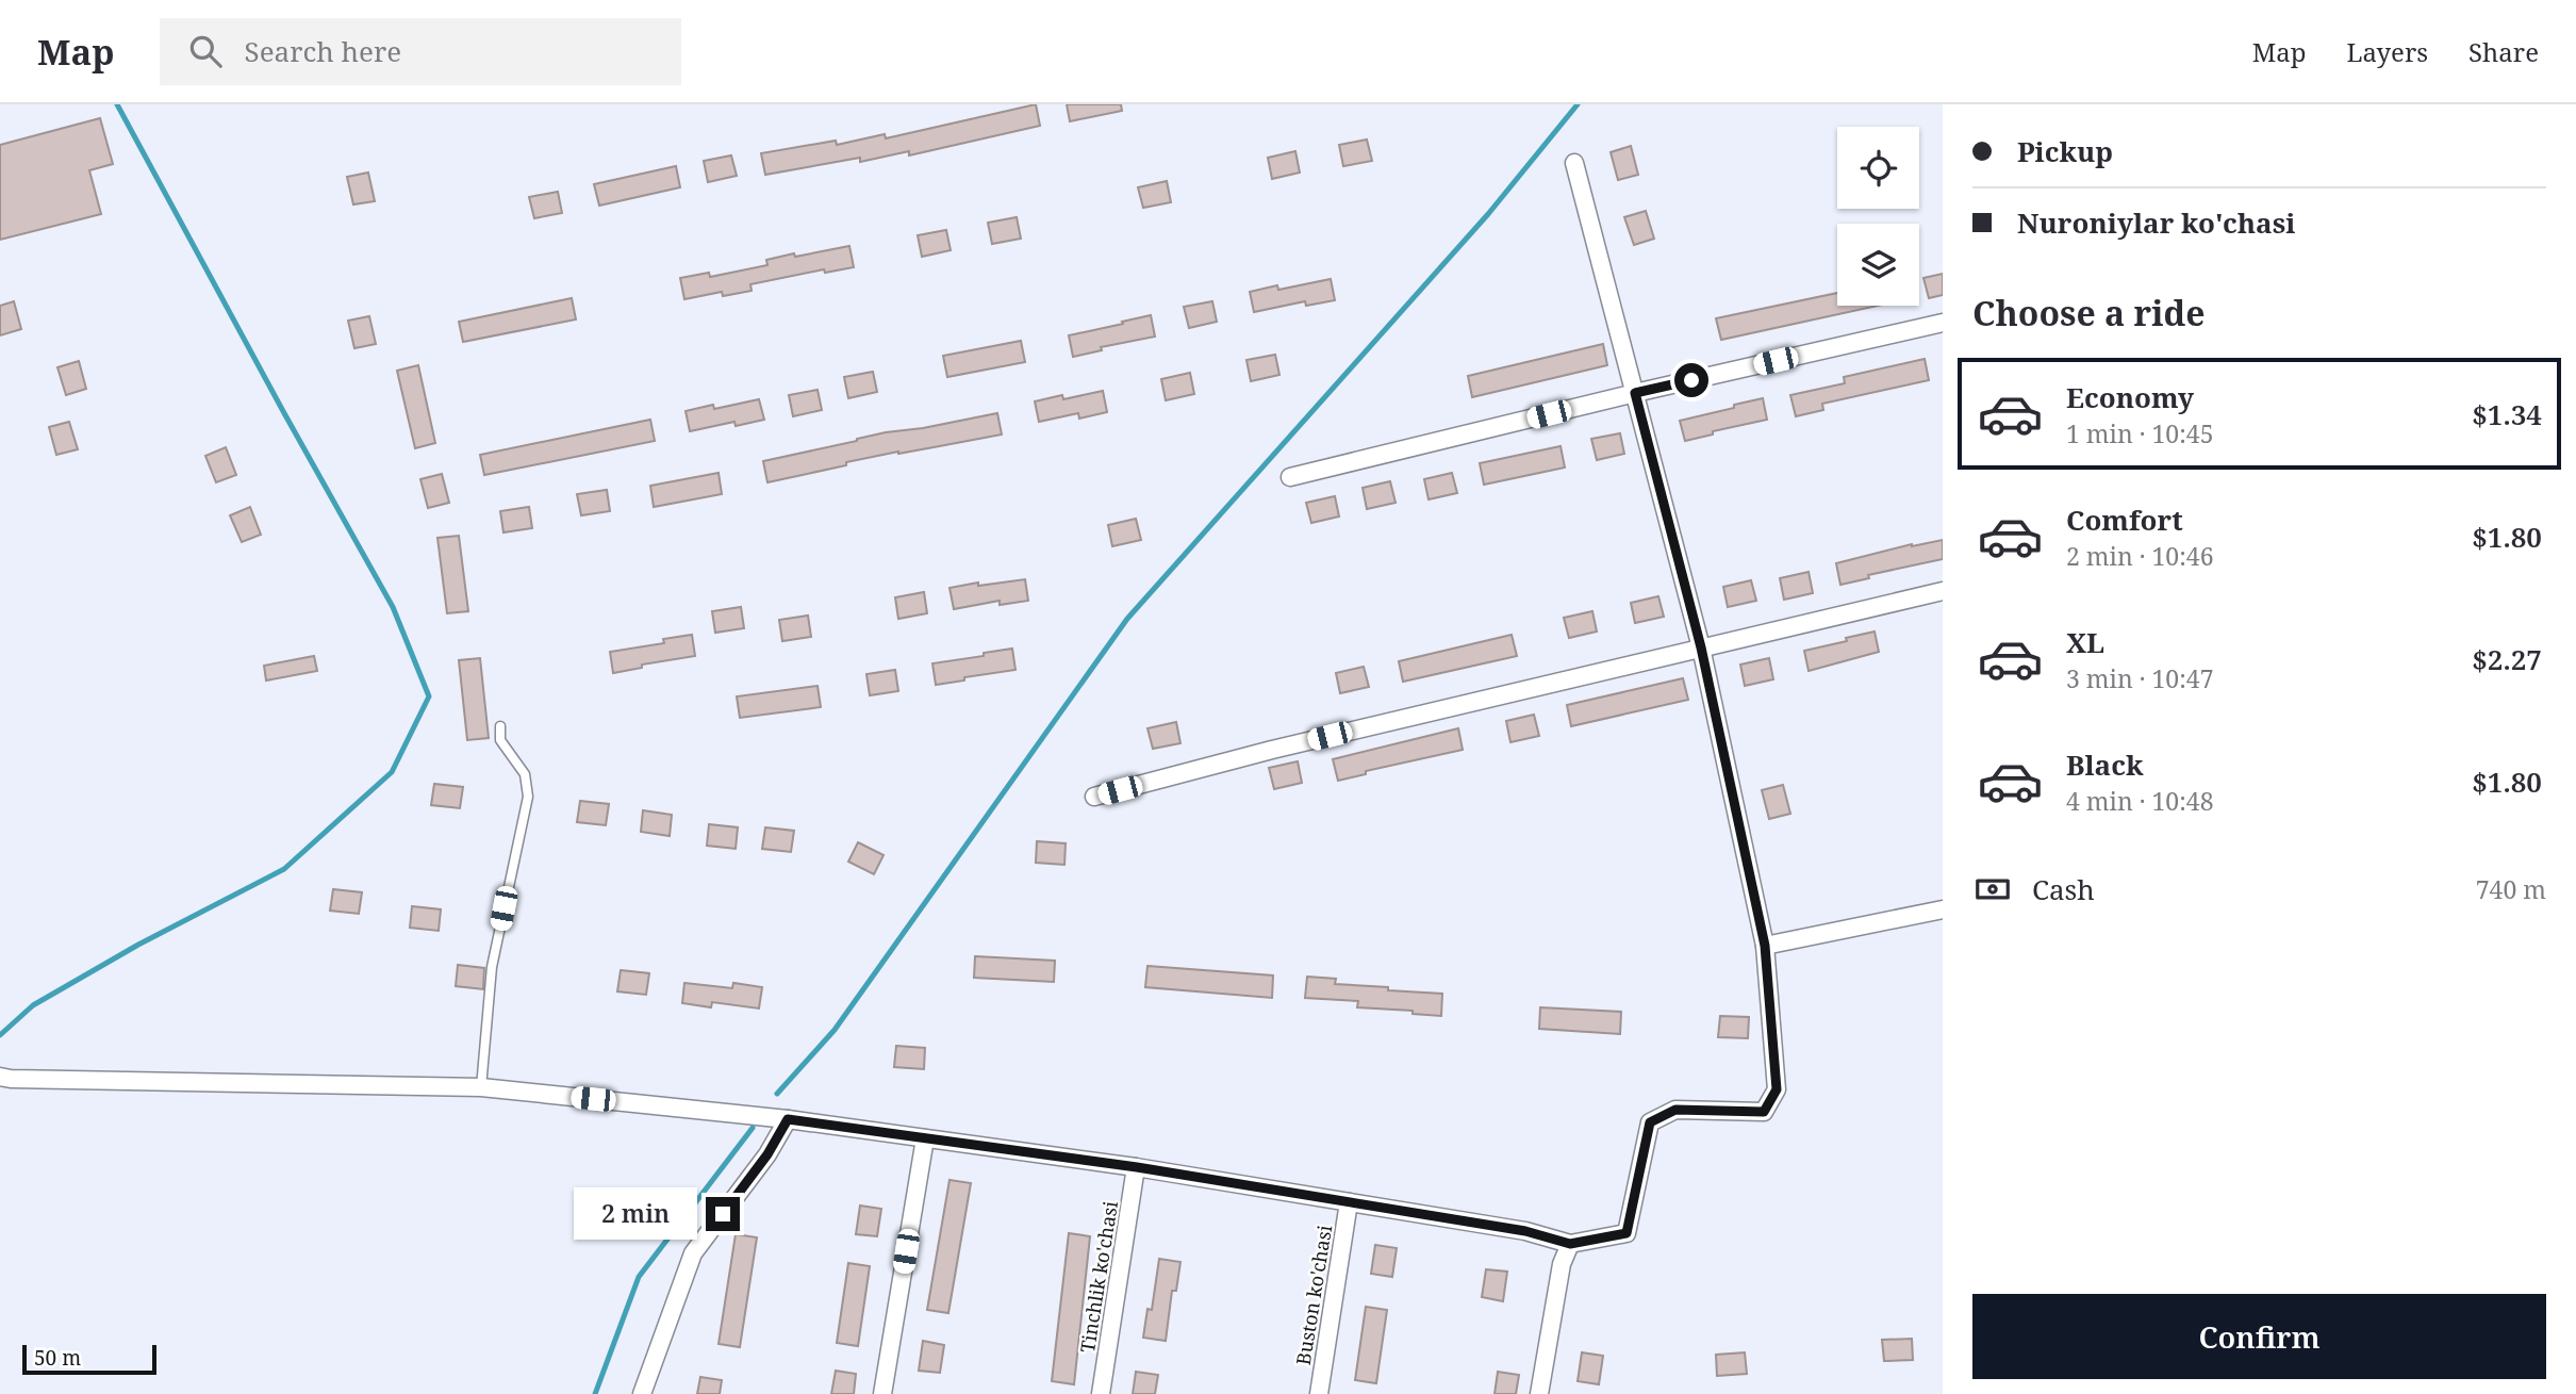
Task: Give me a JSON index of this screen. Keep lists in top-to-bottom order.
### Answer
{
  "streets": {
    "street": ["Tinchlik ko'chasi", "Buston ko'chasi"]
  },
  "scale_bar": "50 m",
  "page": {
    "header": "Map",
    "search": "Search here",
    "nav": ["Map", "Layers", "Share"],
    "banner": ["Pickup", "Nuroniylar ko'chasi"],
    "heading": "Choose a ride",
    "list": [
      {
        "name": "Economy",
        "note": "1 min · 10:45",
        "value": "$1.34"
      },
      {
        "name": "Comfort",
        "note": "2 min · 10:46",
        "value": "$1.80"
      },
      {
        "name": "XL",
        "note": "3 min · 10:47",
        "value": "$2.27"
      },
      {
        "name": "Black",
        "note": "4 min · 10:48",
        "value": "$1.80"
      }
    ],
    "pay": ["Cash", "740 m"],
    "bubble": "2 min",
    "buttons": "Confirm",
    "scale": "50 m"
  }
}
